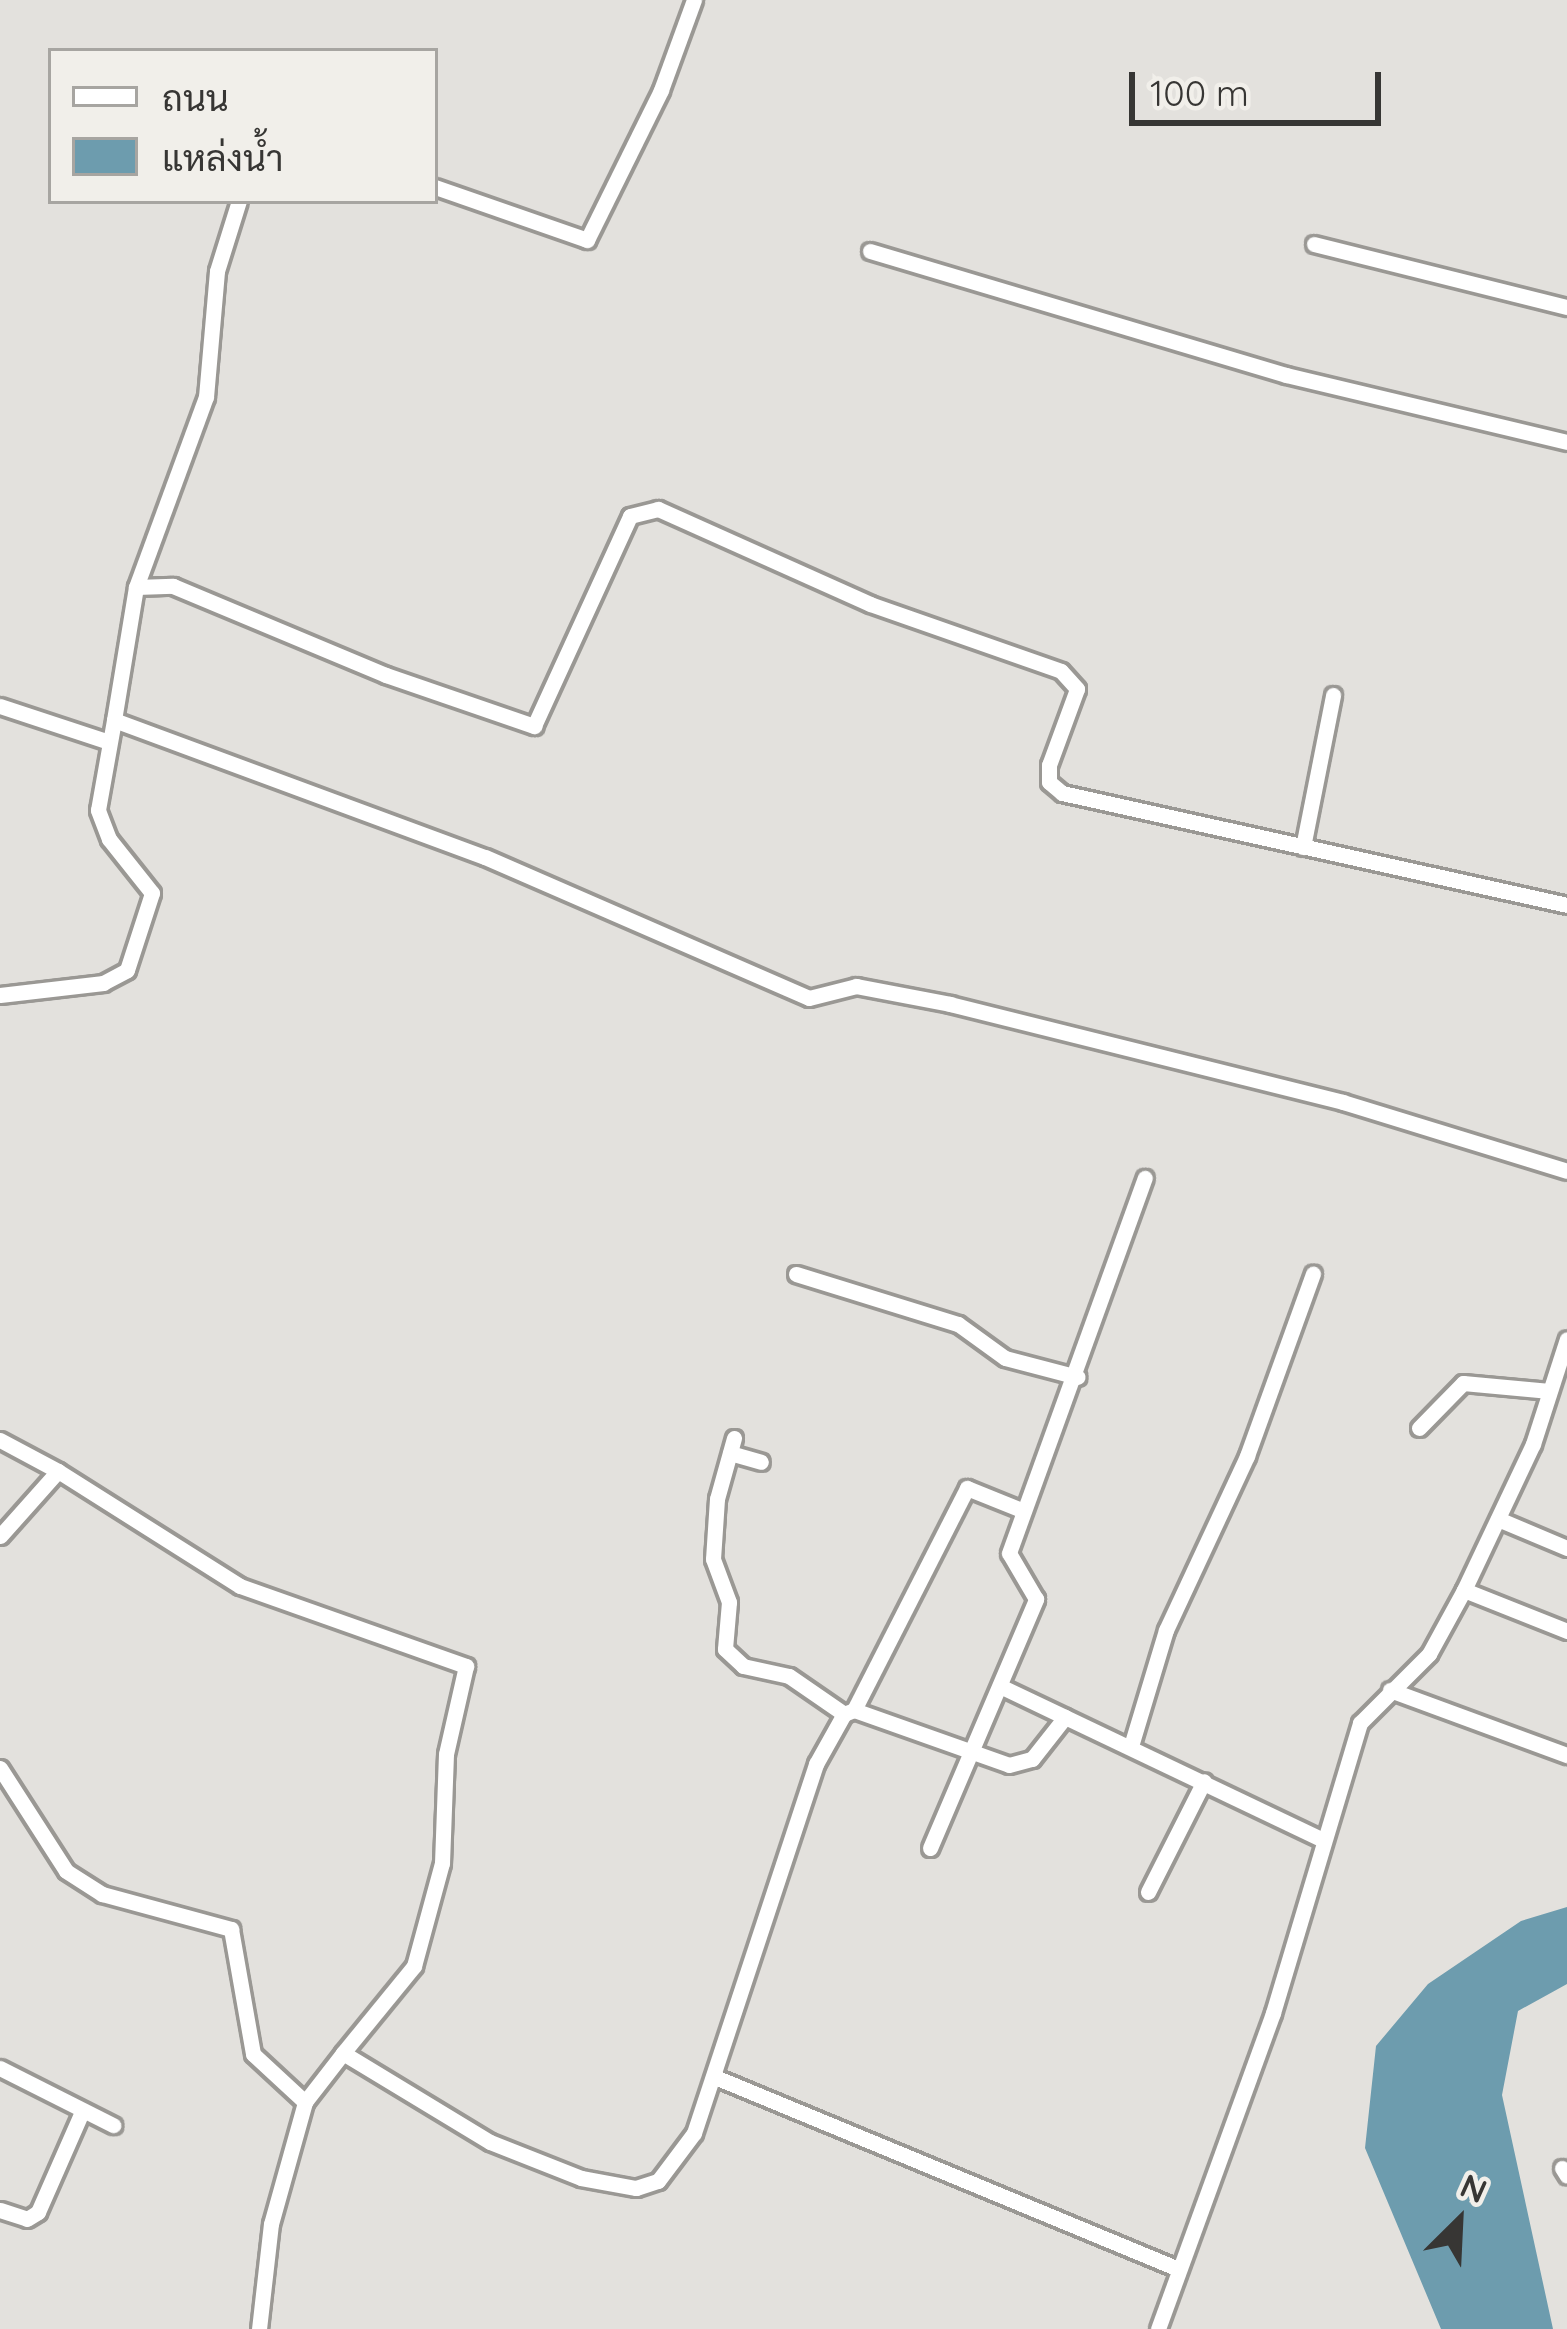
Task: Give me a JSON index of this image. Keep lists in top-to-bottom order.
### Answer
{
  "legend": ["ถนน", "แหล่งน้ำ"],
  "scale_bar": "100 m",
  "north": "top right"
}
